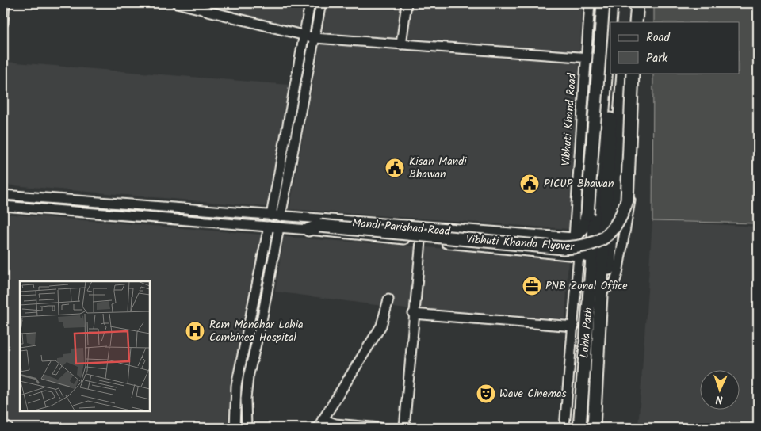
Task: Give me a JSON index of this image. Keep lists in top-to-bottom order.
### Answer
{
  "streets": {
    "main road": ["Vibhuti Khanda Flyover", "Lohia Path"],
    "street": ["Vibhuti Khand Road", "Mandi Parishad Road"]
  },
  "crossings": [
    ["Mandi Parishad Road", "Vibhuti Khanda Flyover"],
    ["Mandi Parishad Road", "Lohia Path"]
  ],
  "places": {
    "public building": ["Kisan Mandi Bhawan", "PICUP Bhawan"],
    "office": ["PNB Zonal Office"],
    "hospital": ["Ram Manohar Lohia Combined Hospital"],
    "theatre": ["Wave Cinemas"]
  },
  "legend": ["Road", "Park"],
  "north": "bottom"
}
